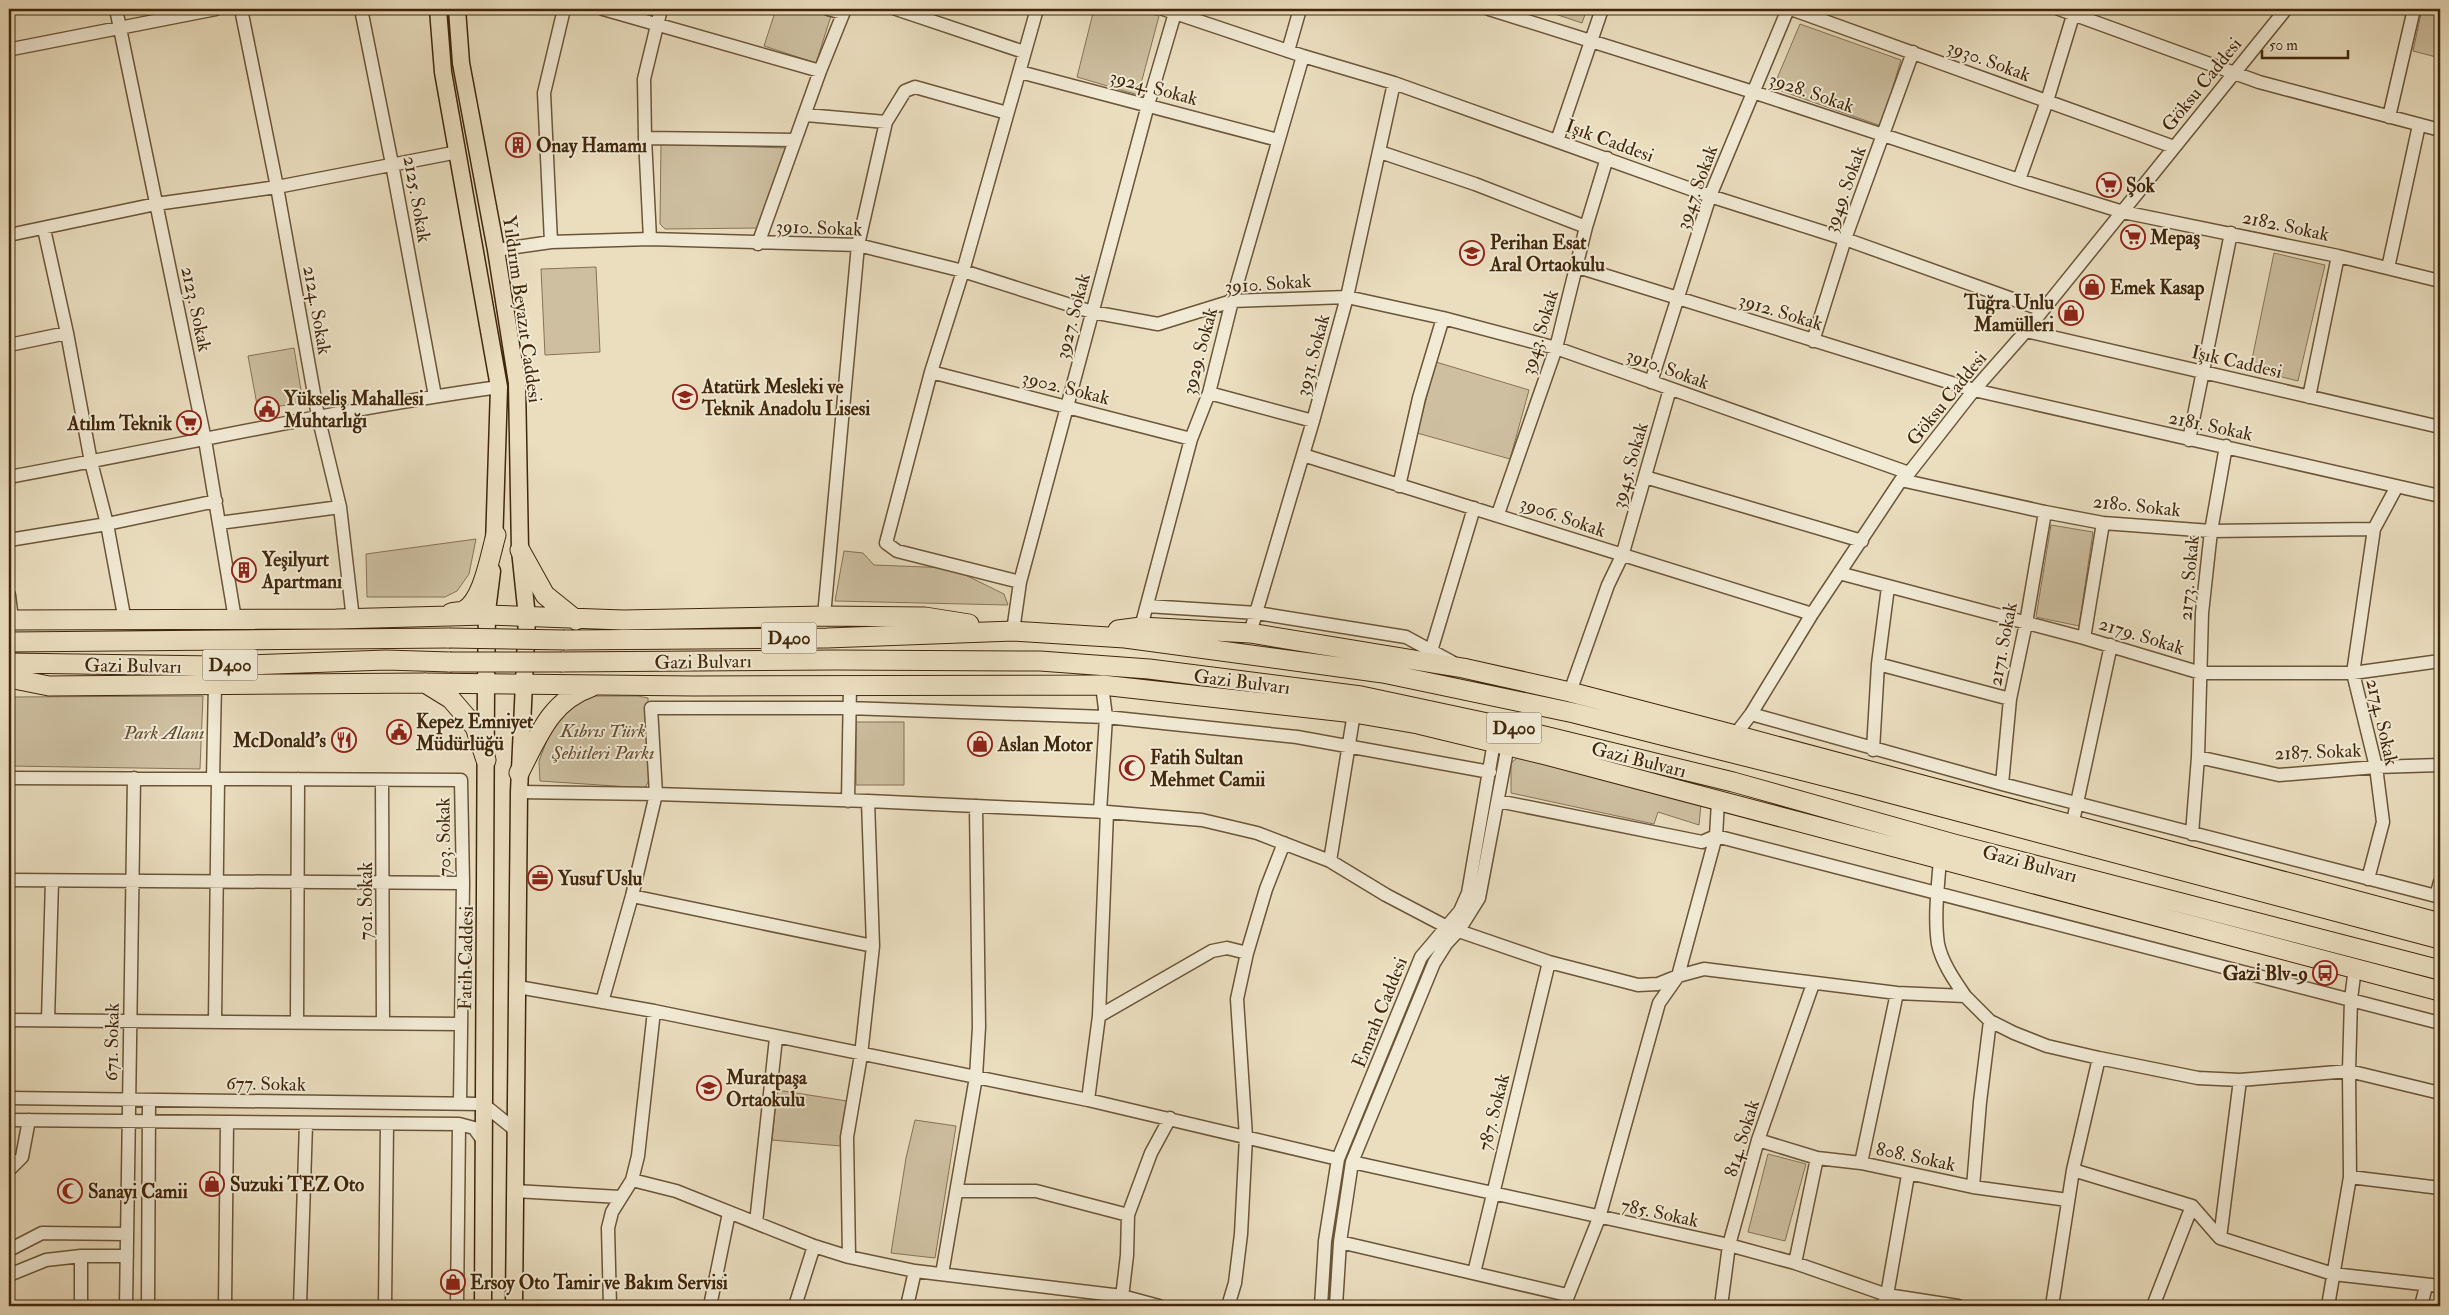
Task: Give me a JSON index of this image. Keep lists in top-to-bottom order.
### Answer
{
  "streets": {
    "highway": ["D400", "Gazi Bulvarı"],
    "main road": ["Yıldırım Beyazıt Caddesi", "Fatih Caddesi"],
    "street": [
      "3930. Sokak",
      "Göksu Caddesi",
      "3924. Sokak",
      "3928. Sokak",
      "Işık Caddesi",
      "3947. Sokak",
      "3949. Sokak",
      "2125. Sokak",
      "2182. Sokak",
      "3910. Sokak",
      "2123. Sokak",
      "2124. Sokak",
      "3912. Sokak",
      "3927. Sokak",
      "3943. Sokak",
      "3929. Sokak",
      "3931. Sokak",
      "3902. Sokak",
      "2181. Sokak",
      "3945. Sokak",
      "2180. Sokak",
      "3906. Sokak",
      "2173. Sokak",
      "2179. Sokak",
      "2171. Sokak",
      "2174. Sokak",
      "2187. Sokak",
      "703. Sokak",
      "701. Sokak",
      "Emrah Caddesi",
      "671. Sokak",
      "677. Sokak",
      "787. Sokak",
      "814. Sokak",
      "808. Sokak",
      "785. Sokak"
    ]
  },
  "crossings": [
    ["3930. Sokak", "Göksu Caddesi"],
    ["3930. Sokak", "3947. Sokak"],
    ["3930. Sokak", "3949. Sokak"],
    ["Göksu Caddesi", "3928. Sokak"],
    ["Göksu Caddesi", "Işık Caddesi"],
    ["Göksu Caddesi", "2182. Sokak"],
    ["Göksu Caddesi", "3910. Sokak"],
    ["Göksu Caddesi", "3912. Sokak"],
    ["Göksu Caddesi", "2181. Sokak"],
    ["Göksu Caddesi", "2180. Sokak"],
    ["Göksu Caddesi", "3906. Sokak"],
    ["Göksu Caddesi", "2179. Sokak"],
    ["3924. Sokak", "3927. Sokak"],
    ["3924. Sokak", "3929. Sokak"],
    ["3928. Sokak", "3947. Sokak"],
    ["3928. Sokak", "3949. Sokak"],
    ["3928. Sokak", "2182. Sokak"],
    ["Işık Caddesi", "3947. Sokak"],
    ["Işık Caddesi", "3949. Sokak"],
    ["Işık Caddesi", "3927. Sokak"],
    ["Işık Caddesi", "3943. Sokak"],
    ["Işık Caddesi", "3929. Sokak"],
    ["Işık Caddesi", "3931. Sokak"],
    ["3947. Sokak", "3910. Sokak"],
    ["3947. Sokak", "3912. Sokak"],
    ["3949. Sokak", "3912. Sokak"],
    ["3910. Sokak", "Yıldırım Beyazıt Caddesi"],
    ["3910. Sokak", "3927. Sokak"],
    ["3910. Sokak", "3943. Sokak"],
    ["3910. Sokak", "3929. Sokak"],
    ["3910. Sokak", "3931. Sokak"],
    ["3910. Sokak", "3945. Sokak"],
    ["3910. Sokak", "2180. Sokak"],
    ["Yıldırım Beyazıt Caddesi", "Fatih Caddesi"],
    ["3912. Sokak", "3943. Sokak"],
    ["3912. Sokak", "2181. Sokak"],
    ["3927. Sokak", "3902. Sokak"],
    ["3927. Sokak", "Gazi Bulvarı"],
    ["3943. Sokak", "3906. Sokak"],
    ["3929. Sokak", "3902. Sokak"],
    ["3931. Sokak", "3906. Sokak"],
    ["2181. Sokak", "2173. Sokak"],
    ["2181. Sokak", "2174. Sokak"],
    ["3945. Sokak", "3906. Sokak"],
    ["2180. Sokak", "2173. Sokak"],
    ["2180. Sokak", "2171. Sokak"],
    ["2180. Sokak", "2174. Sokak"],
    ["2173. Sokak", "2179. Sokak"],
    ["2173. Sokak", "2187. Sokak"],
    ["2179. Sokak", "2171. Sokak"],
    ["2179. Sokak", "2174. Sokak"],
    ["2174. Sokak", "2187. Sokak"],
    ["703. Sokak", "701. Sokak"],
    ["703. Sokak", "677. Sokak"],
    ["Fatih Caddesi", "677. Sokak"],
    ["Emrah Caddesi", "785. Sokak"],
    ["671. Sokak", "677. Sokak"],
    ["787. Sokak", "785. Sokak"],
    ["814. Sokak", "808. Sokak"],
    ["814. Sokak", "785. Sokak"]
  ],
  "parks": ["Kıbrıs Türk Şehitleri Parkı", "Park Alanı"],
  "places": {
    "building": ["Onay Hamamı", "Yeşilyurt Apartmanı"],
    "supermarket": ["Şok", "Mepaş", "Atılım Teknik"],
    "school or university": ["Perihan Esat Aral Ortaokulu", "Atatürk Mesleki ve Teknik Anadolu Lisesi", "Muratpaşa Ortaokulu"],
    "shop": [
      "Emek Kasap",
      "Tuğra Unlu Mamülleri",
      "Aslan Motor",
      "Suzuki TEZ Oto",
      "Ersoy Oto Tamir ve Bakım Servisi"
    ],
    "public building": ["Yükseliş Mahallesi Muhtarlığı", "Kepez Emniyet Müdürlüğü"],
    "restaurant": ["McDonald's"],
    "mosque": ["Fatih Sultan Mehmet Camii", "Sanayi Camii"],
    "office": ["Yusuf Uslu"],
    "bus stop": ["Gazi̇ Blv-9"]
  },
  "scale_bar": "50 m"
}
